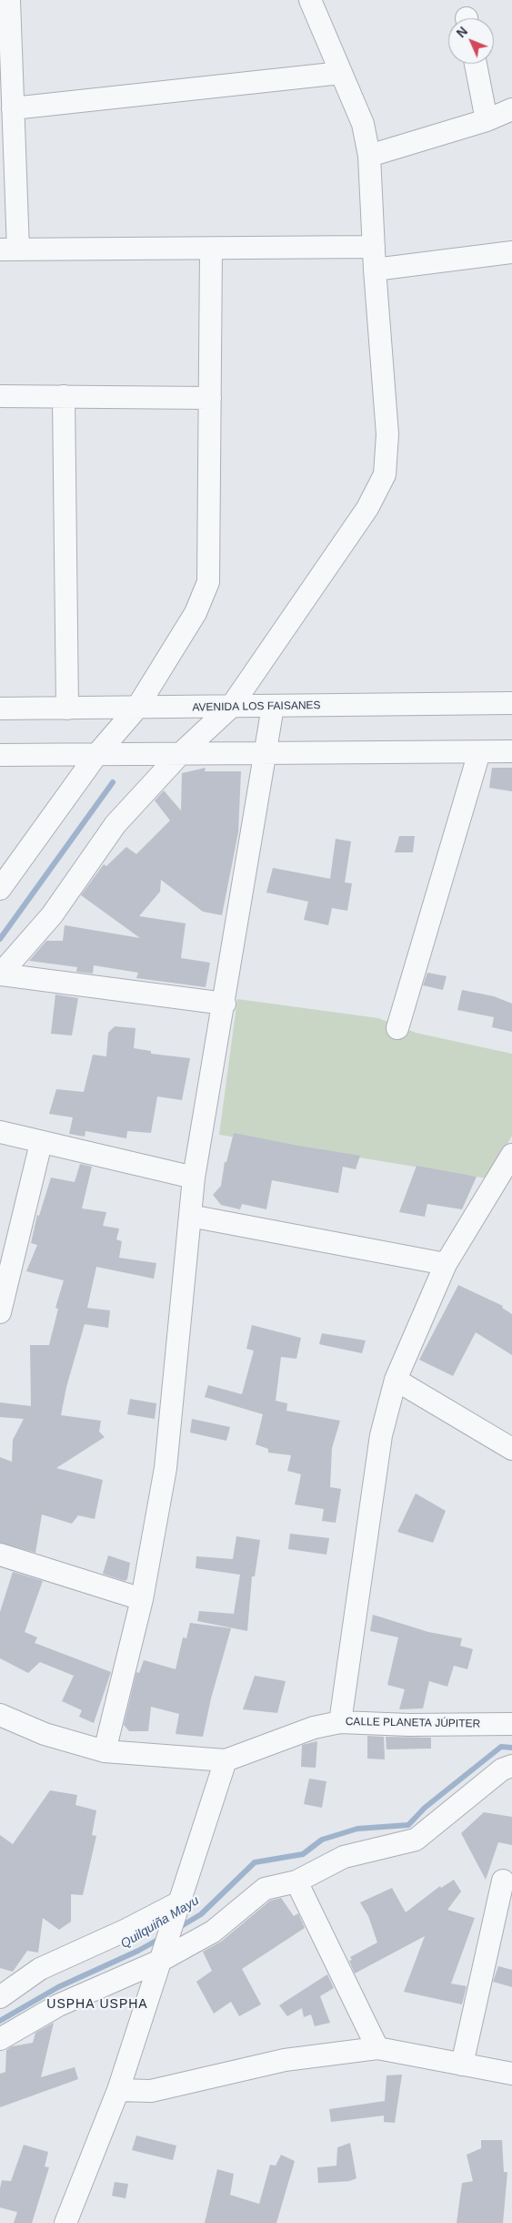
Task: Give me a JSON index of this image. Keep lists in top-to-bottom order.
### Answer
{
  "streets": {
    "street": ["AVENIDA LOS FAISANES", "CALLE PLANETA JÚPITER"]
  },
  "districts": ["USPHA USPHA"],
  "water": ["Quilquiña Mayu"],
  "north": "top left"
}
